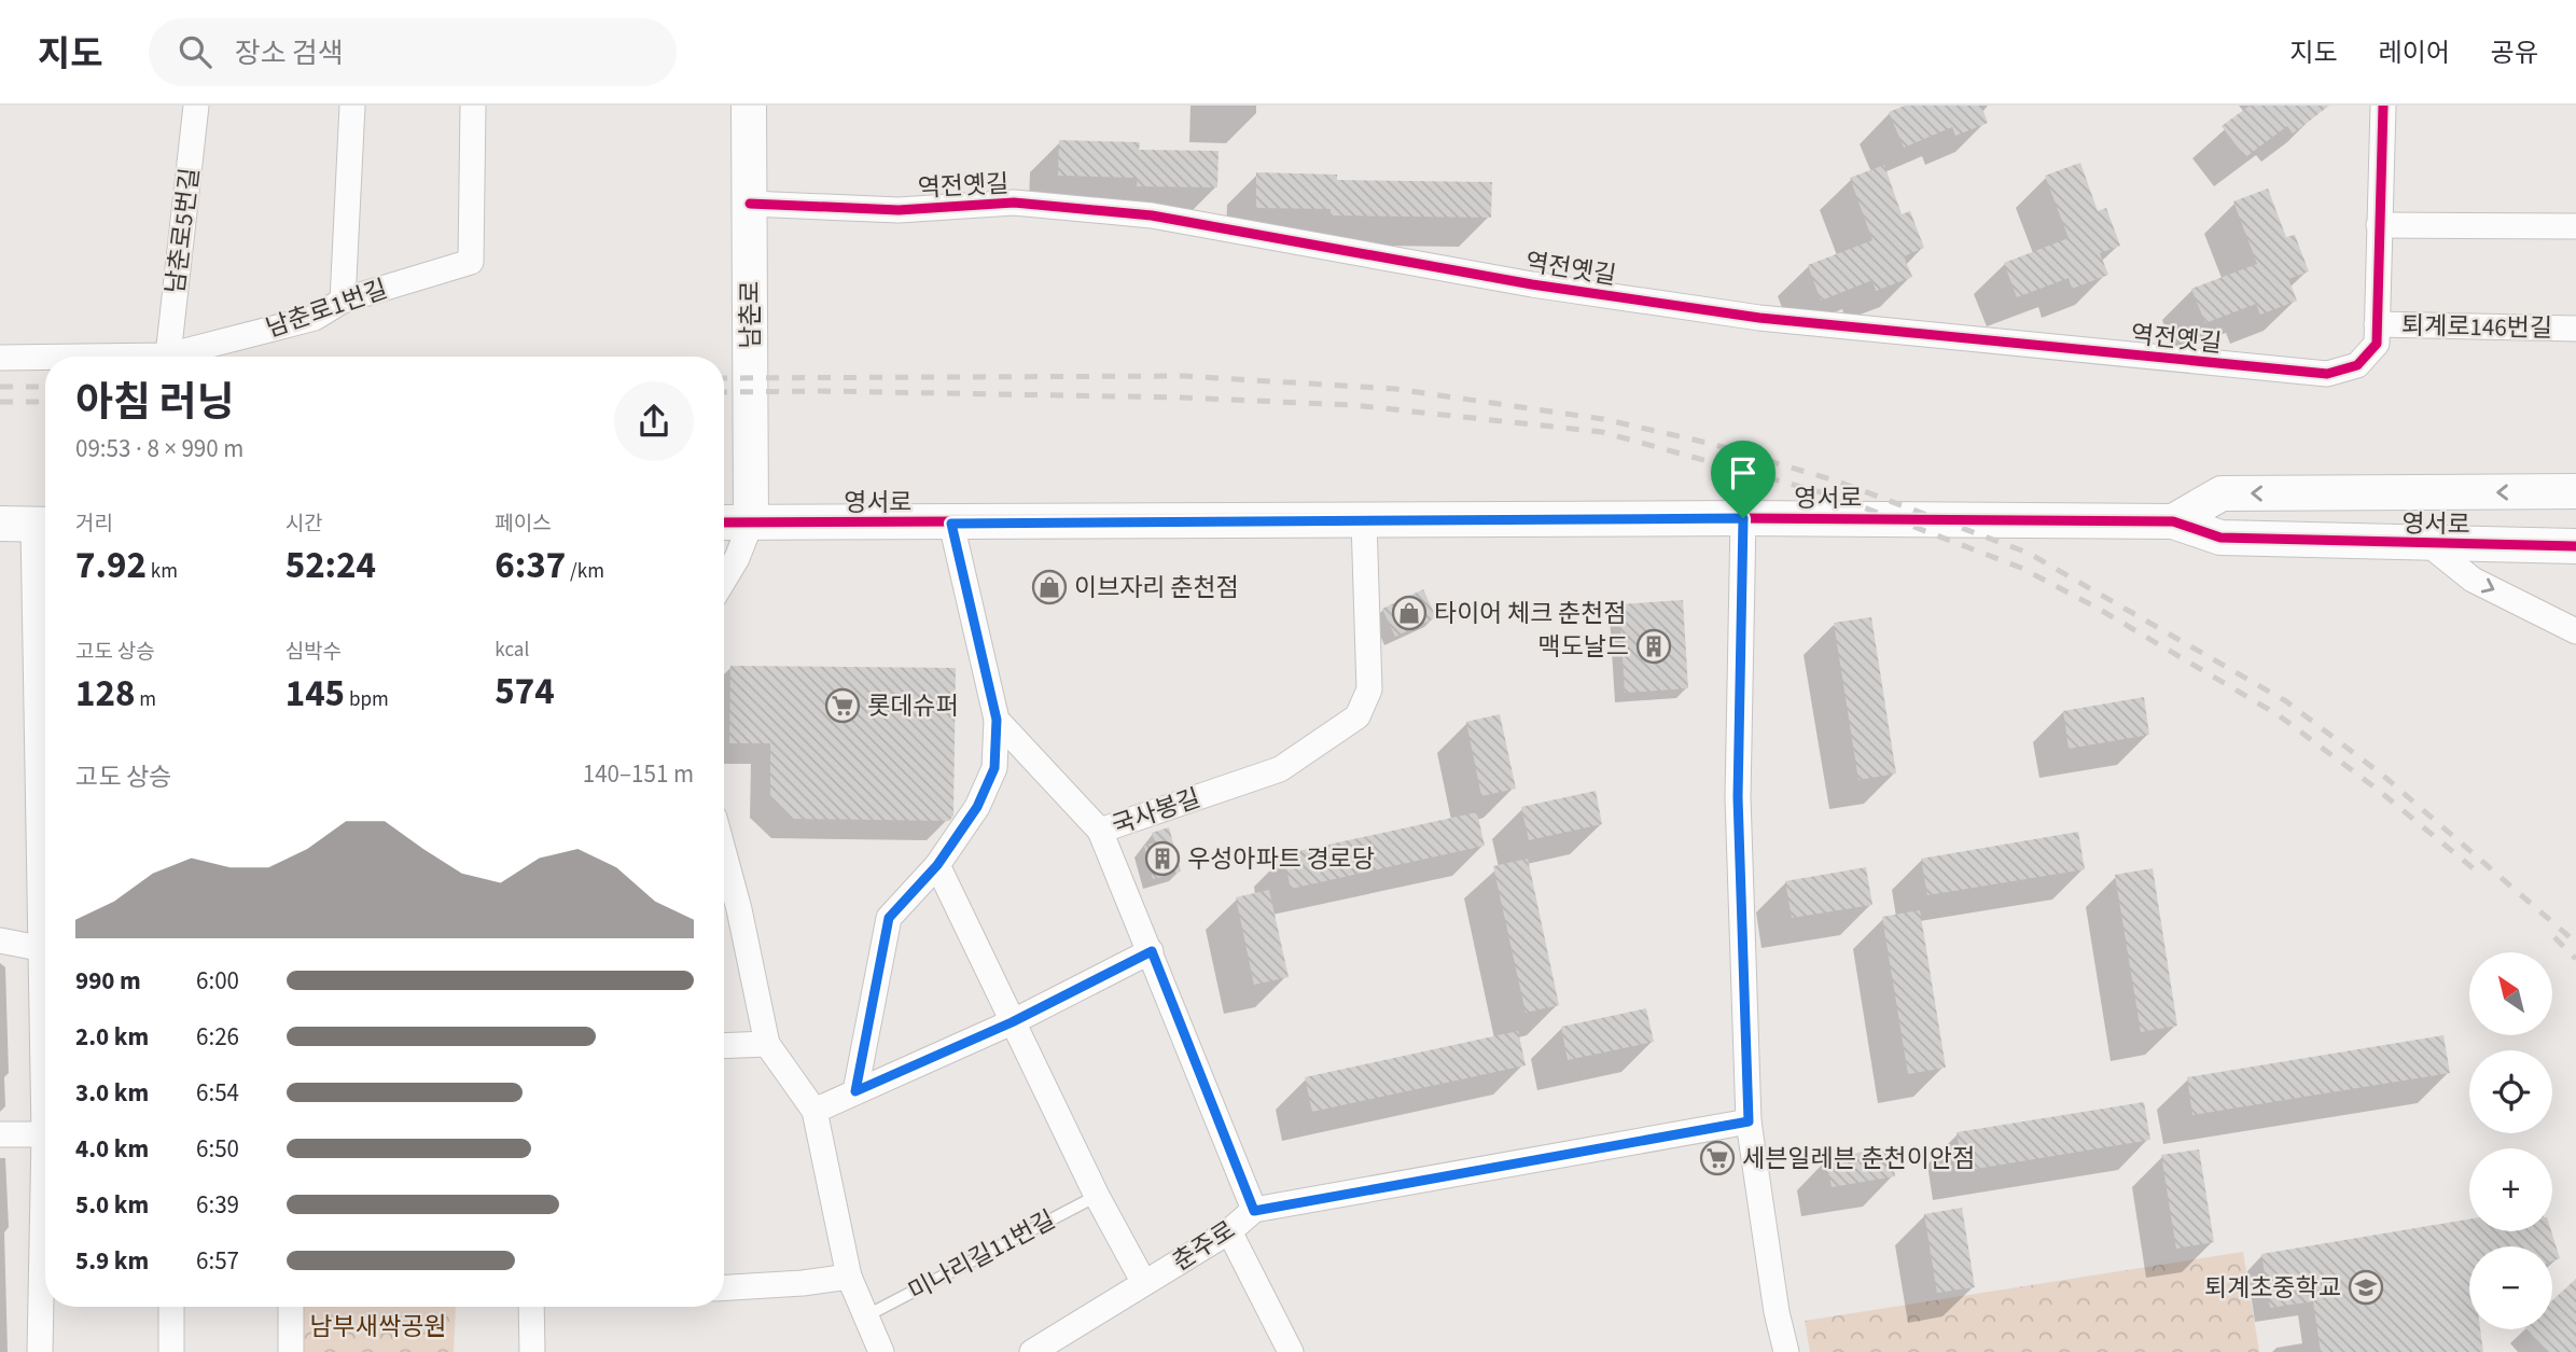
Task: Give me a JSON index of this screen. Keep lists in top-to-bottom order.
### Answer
{
  "streets": {
    "street": [
      "역전옛길",
      "남춘로5번길",
      "남춘로1번길",
      "남춘로",
      "퇴계로146번길",
      "영서로",
      "국사봉길",
      "춘주로"
    ],
    "lane": ["미나리길11번길"]
  },
  "crossings": [
    ["역전옛길", "남춘로"],
    ["역전옛길", "퇴계로146번길"],
    ["남춘로5번길", "남춘로1번길"],
    ["남춘로", "영서로"],
    ["영서로", "국사봉길"],
    ["국사봉길", "춘주로"]
  ],
  "parks": ["남부새싹공원"],
  "places": {
    "shop": ["이브자리 춘천점", "타이어 체크 춘천점"],
    "building": ["맥도날드", "우성아파트 경로당"],
    "supermarket": ["롯데슈퍼", "세븐일레븐 춘천이안점"],
    "school or university": ["퇴계초중학교"]
  },
  "north": "top left",
  "page": {
    "header": "지도",
    "search": "장소 검색",
    "nav": ["지도", "레이어", "공유"],
    "heading": ["아침 러닝", "09:53 · 8 × 990 m"],
    "stats": [
      ["거리", "7.92 km"],
      ["시간", "52:24"],
      ["페이스", "6:37 /km"],
      ["고도 상승", "128 m"],
      ["심박수", "145 bpm"],
      ["kcal", "574"]
    ],
    "chart": ["고도 상승", "140–151 m"],
    "map_buttons": ["+", "−"],
    "list": [
      {
        "name": "990 m",
        "note": "6:00"
      },
      {
        "name": "2.0 km",
        "note": "6:26"
      },
      {
        "name": "3.0 km",
        "note": "6:54"
      },
      {
        "name": "4.0 km",
        "note": "6:50"
      },
      {
        "name": "5.0 km",
        "note": "6:39"
      },
      {
        "name": "5.9 km",
        "note": "6:57"
      }
    ]
  }
}
